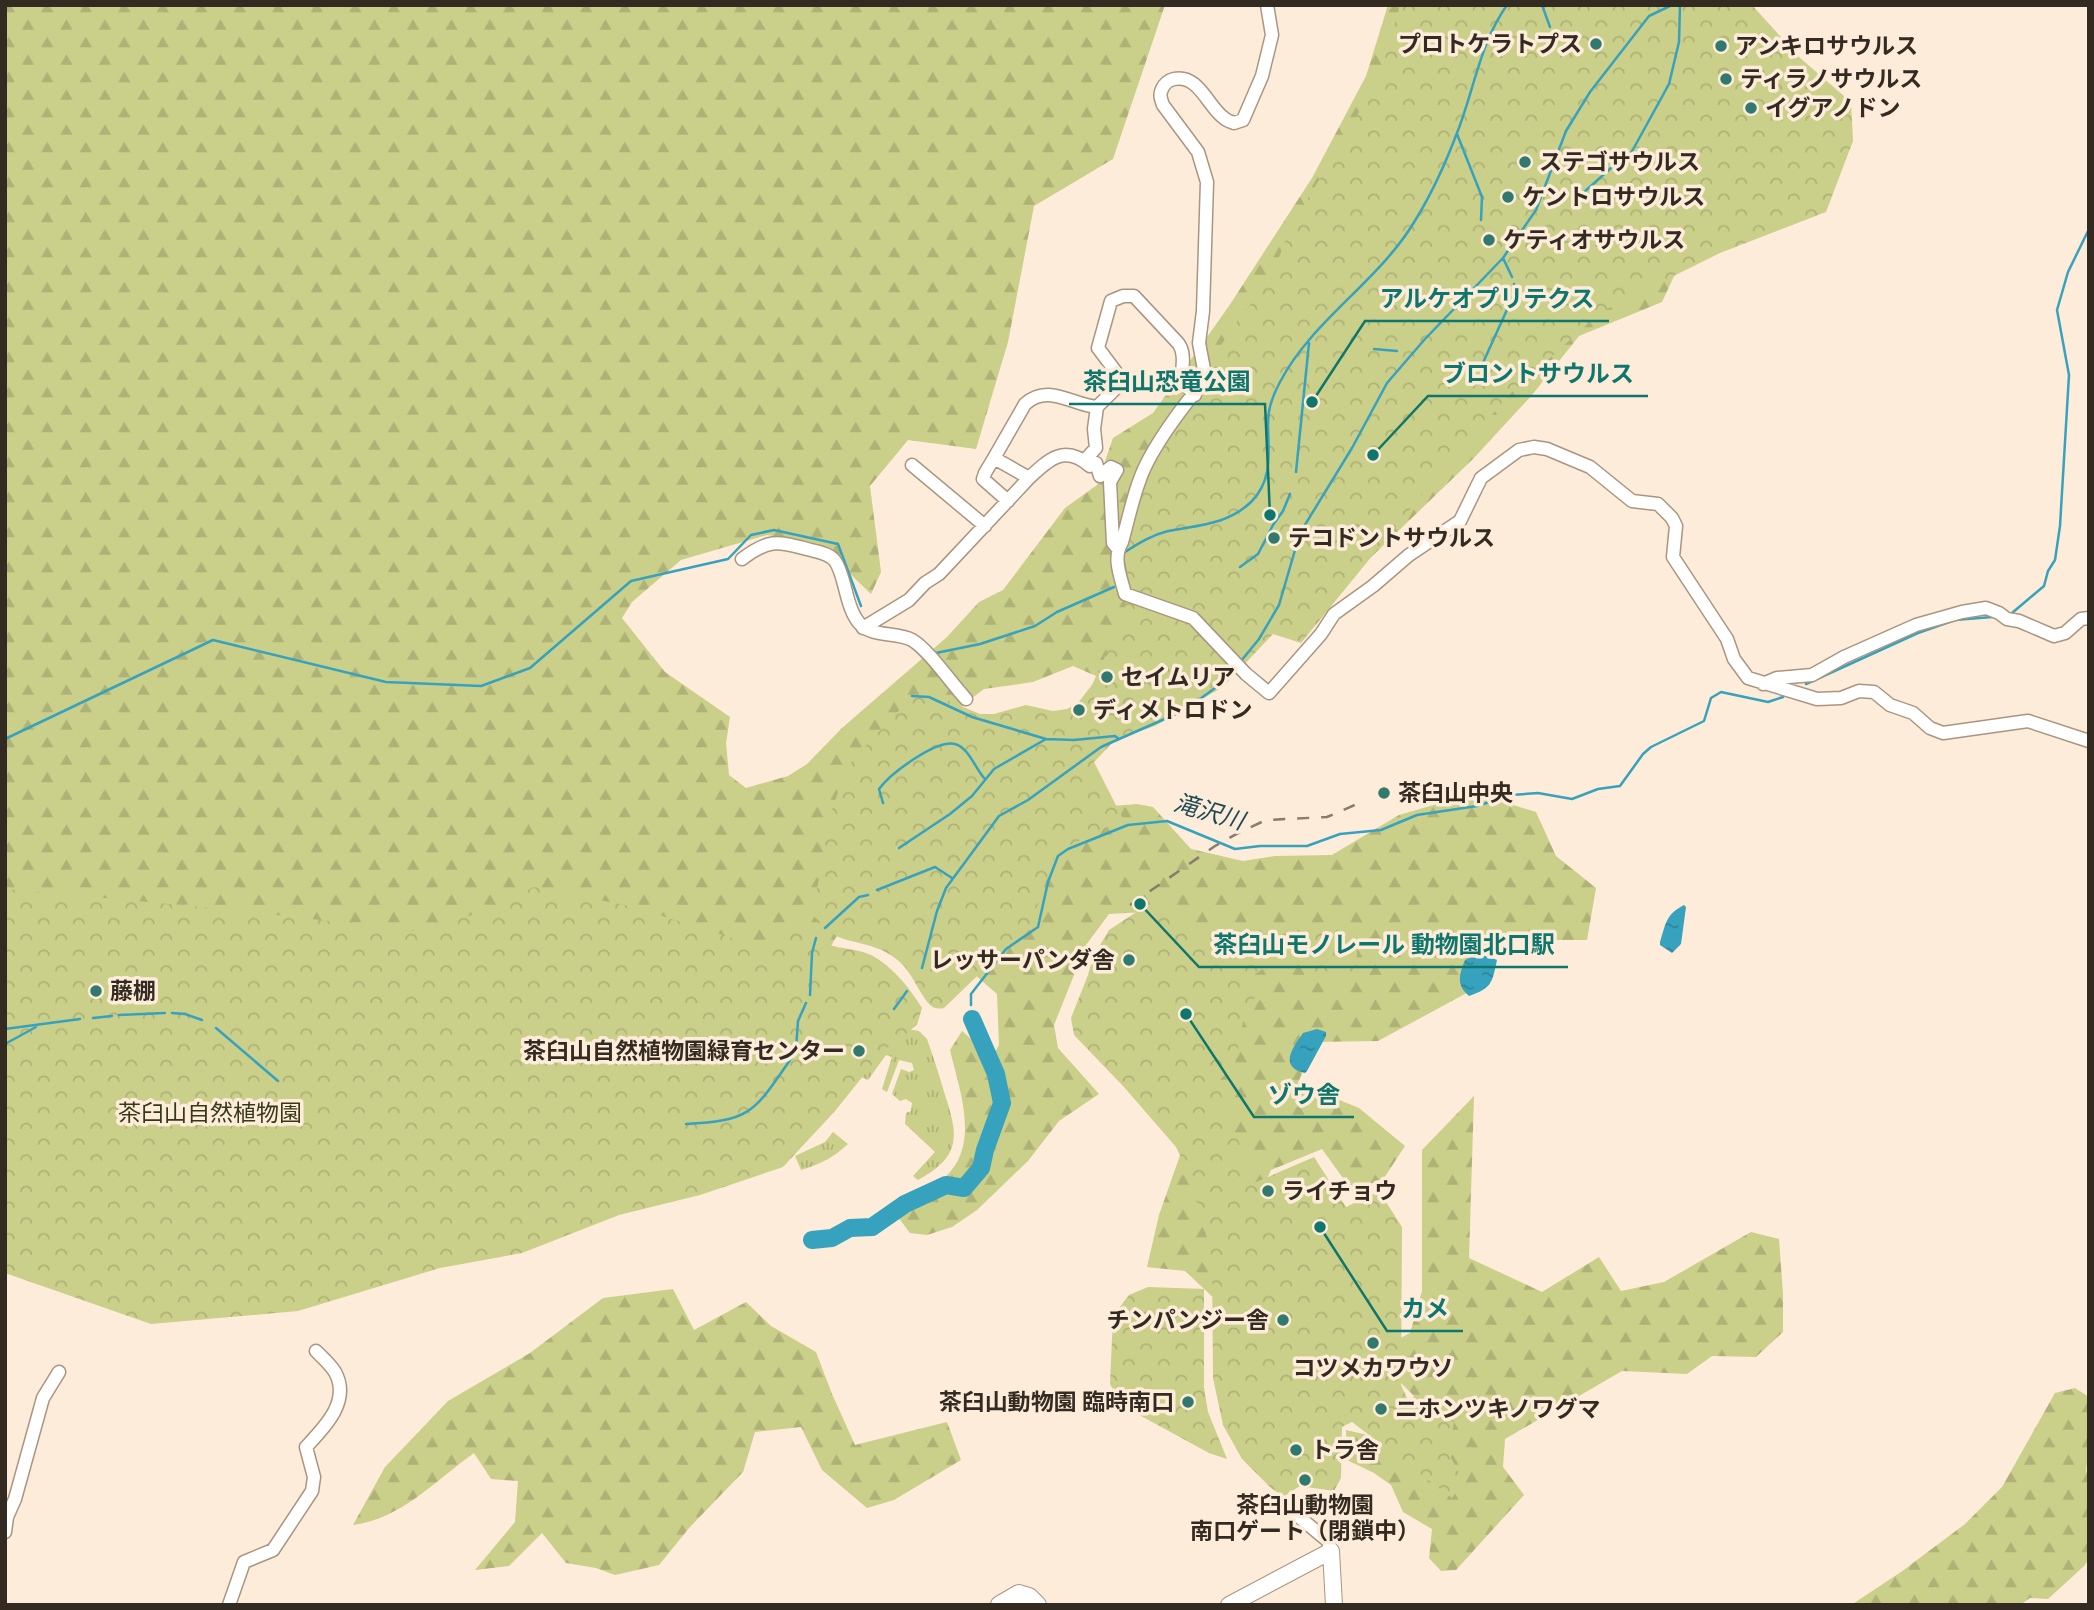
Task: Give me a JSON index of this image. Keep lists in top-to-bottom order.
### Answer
{
  "water": ["滝沢川"],
  "parks": ["茶臼山自然植物園"],
  "places": [
    "プロトケラトプス",
    "アンキロサウルス",
    "ティラノサウルス",
    "イグアノドン",
    "ステゴサウルス",
    "ケントロサウルス",
    "ケティオサウルス",
    "アルケオプリテクス",
    "ブロントサウルス",
    "茶臼山恐竜公園",
    "テコドントサウルス",
    "セイムリア",
    "ディメトロドン",
    "茶臼山中央",
    "茶臼山モノレール 動物園北口駅",
    "レッサーパンダ舎",
    "藤棚",
    "ゾウ舎",
    "茶臼山自然植物園緑育センター",
    "ライチョウ",
    "カメ",
    "チンパンジー舎",
    "コツメカワウソ",
    "茶臼山動物園 臨時南口",
    "ニホンツキノワグマ",
    "トラ舎",
    "茶臼山動物園 南口ゲート（閉鎖中）"
  ]
}
